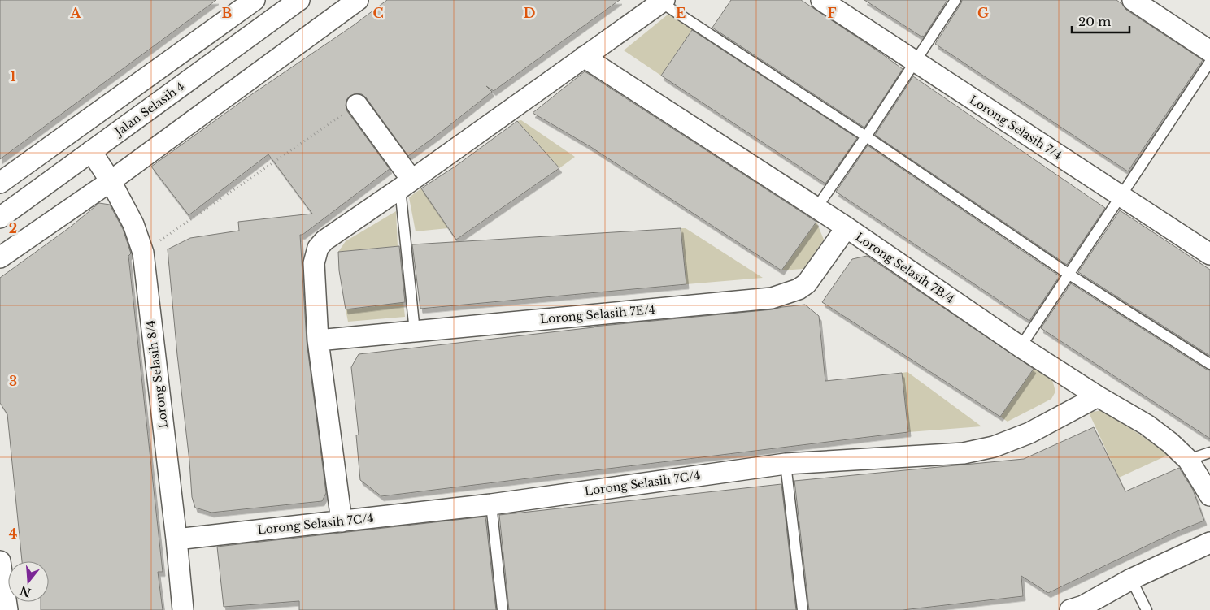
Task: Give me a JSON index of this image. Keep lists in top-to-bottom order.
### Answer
{
  "streets": {
    "street": [
      "Jalan Selasih 4",
      "Lorong Selasih 7/4",
      "Lorong Selasih 7B/4",
      "Lorong Selasih 7E/4",
      "Lorong Selasih 8/4",
      "Lorong Selasih 7C/4"
    ]
  },
  "crossings": [
    ["Jalan Selasih 4", "Lorong Selasih 8/4"],
    ["Lorong Selasih 7B/4", "Lorong Selasih 7E/4"],
    ["Lorong Selasih 7B/4", "Lorong Selasih 7C/4"],
    ["Lorong Selasih 8/4", "Lorong Selasih 7C/4"]
  ],
  "scale_bar": "20 m",
  "north": "bottom",
  "grid": {
    "columns": [
      "A",
      "B",
      "C",
      "D",
      "E",
      "F",
      "G"
    ],
    "rows": [
      "1",
      "2",
      "3",
      "4"
    ]
  }
}
